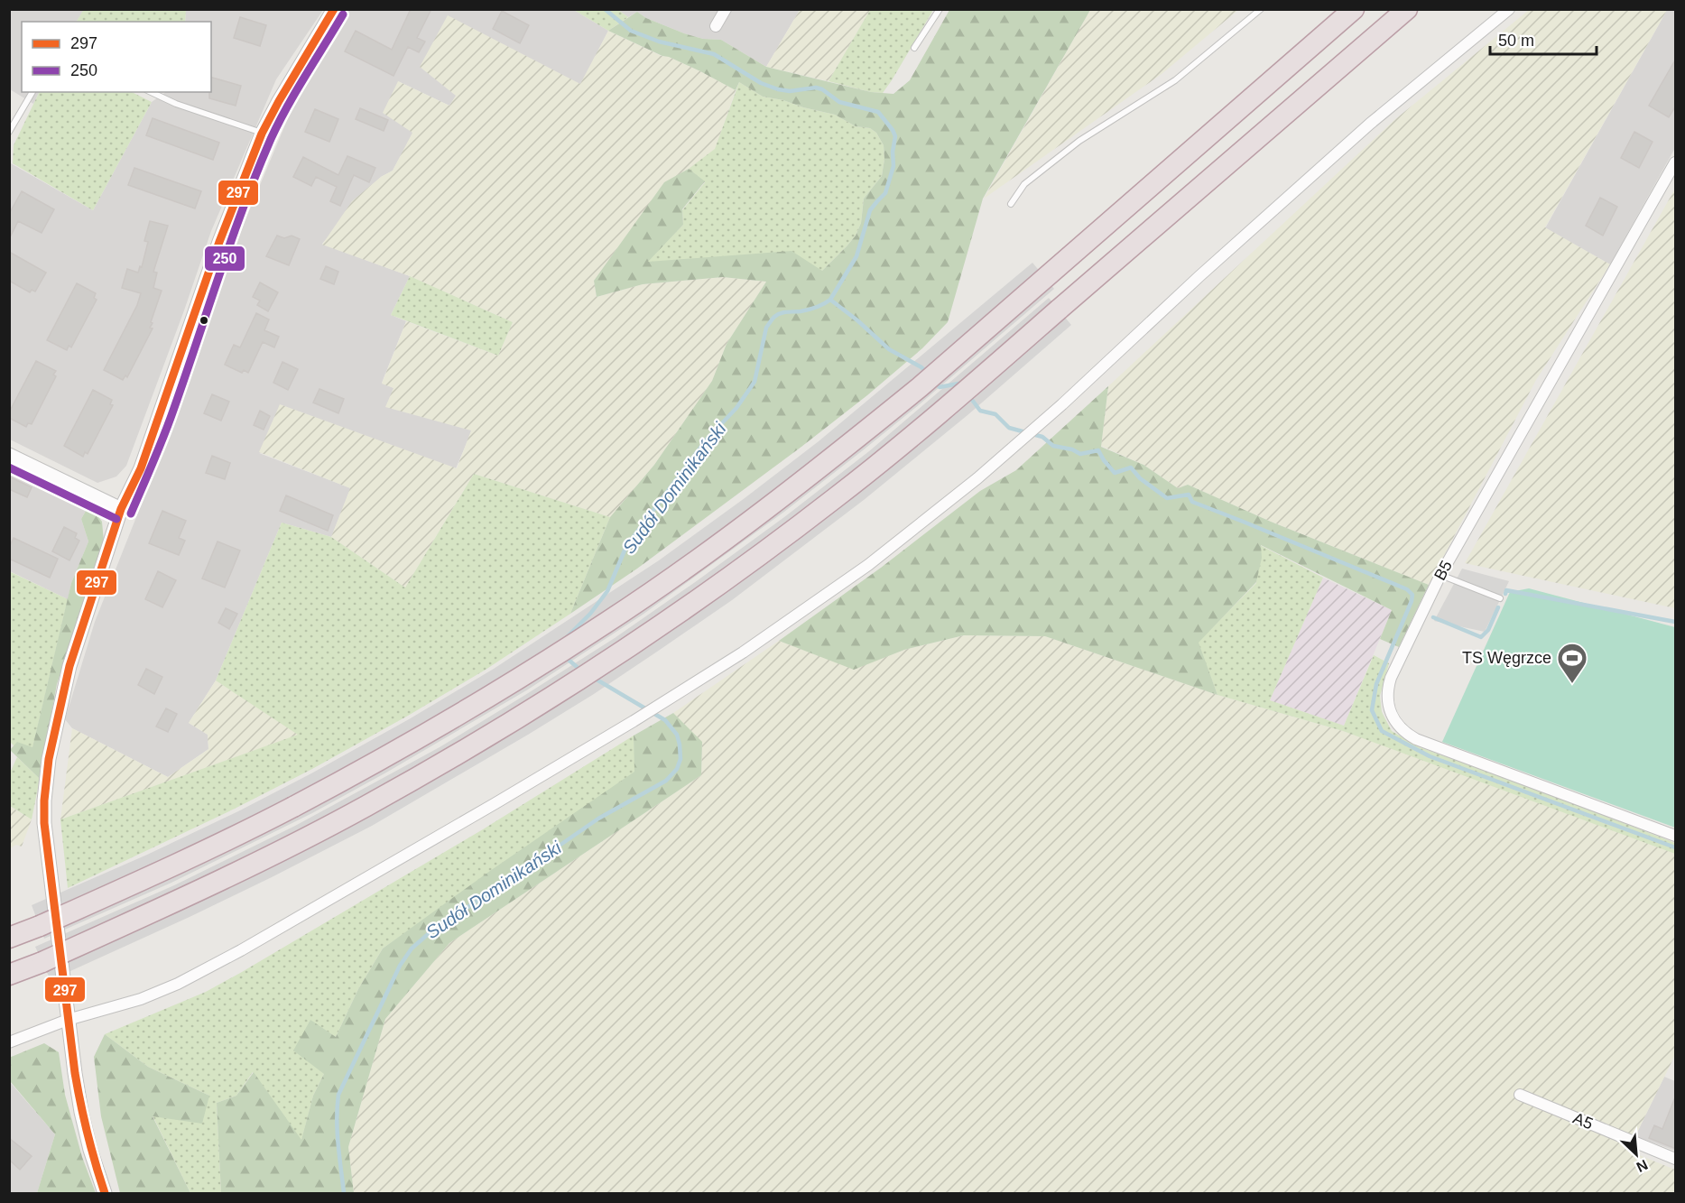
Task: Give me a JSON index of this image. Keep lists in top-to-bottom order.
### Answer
{
  "streets": {
    "street": ["B5", "A5"]
  },
  "water": ["Sudół Dominikański"],
  "places": {
    "sports": ["TS Węgrzce"]
  },
  "lines": ["transit line 297", "transit line 250"],
  "legend": ["297", "250"],
  "scale_bar": "50 m",
  "north": "bottom right"
}
